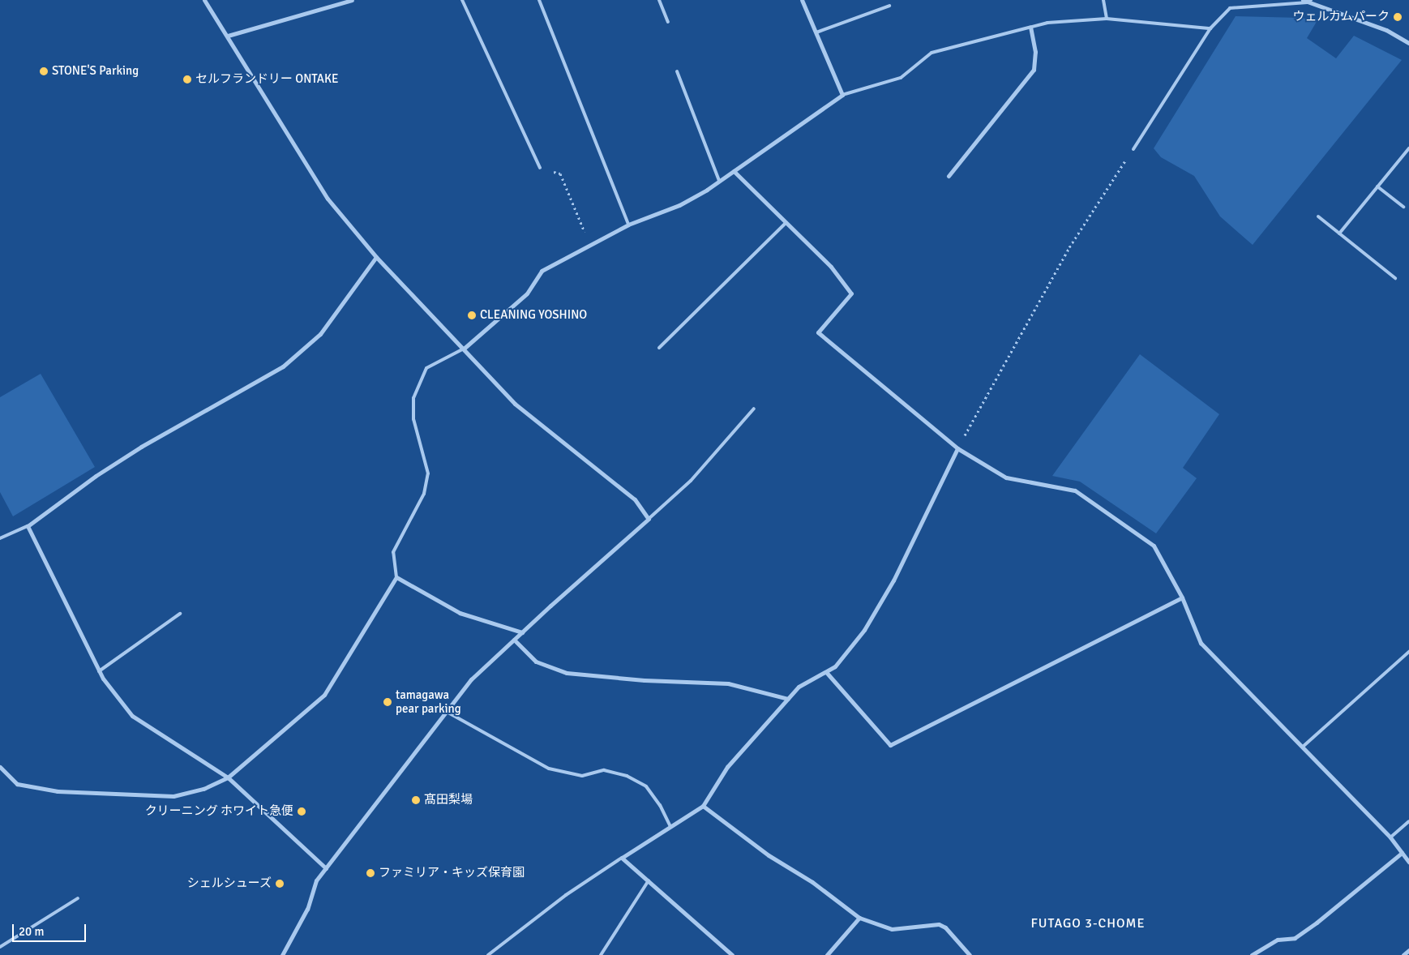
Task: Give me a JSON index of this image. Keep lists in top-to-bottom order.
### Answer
{
  "districts": ["FUTAGO 3-CHOME"],
  "places": [
    "ウェルカムパーク",
    "STONE'S Parking",
    "セルフランドリー ONTAKE",
    "CLEANING YOSHINO",
    "tamagawa pear parking",
    "髙田梨場",
    "クリーニング ホワイト急便",
    "ファミリア・キッズ保育園",
    "シェルシューズ"
  ],
  "scale_bar": "20 m"
}
